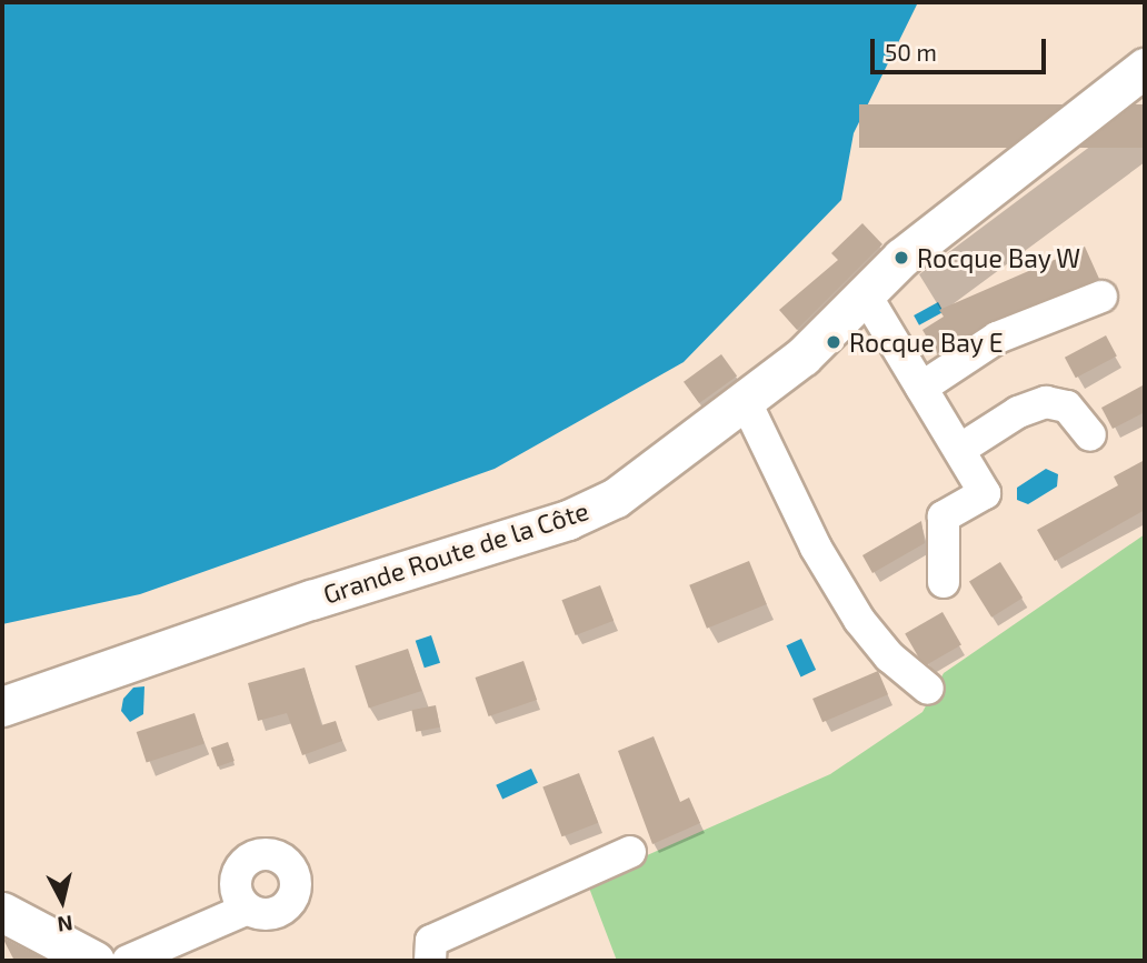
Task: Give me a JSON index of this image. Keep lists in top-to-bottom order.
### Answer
{
  "streets": {
    "main road": ["Grande Route de la Côte"]
  },
  "places": ["Rocque Bay W", "Rocque Bay E"],
  "scale_bar": "50 m",
  "north": "bottom"
}
